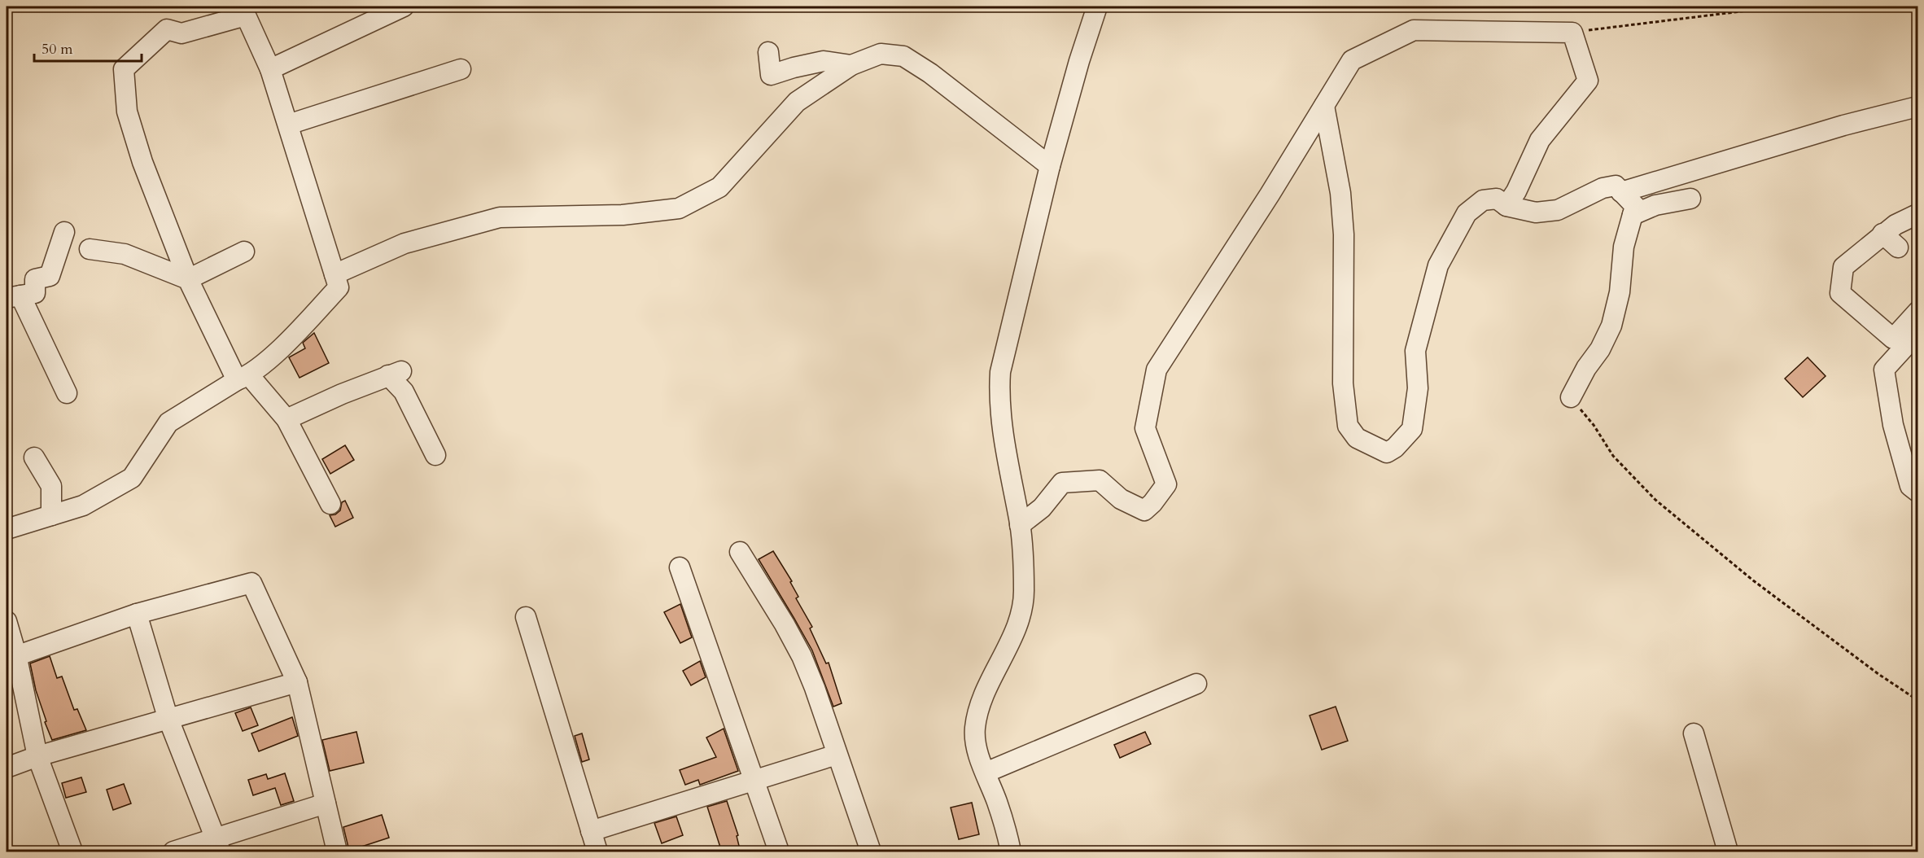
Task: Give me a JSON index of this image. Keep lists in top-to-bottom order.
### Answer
{
  "scale_bar": "50 m"
}
